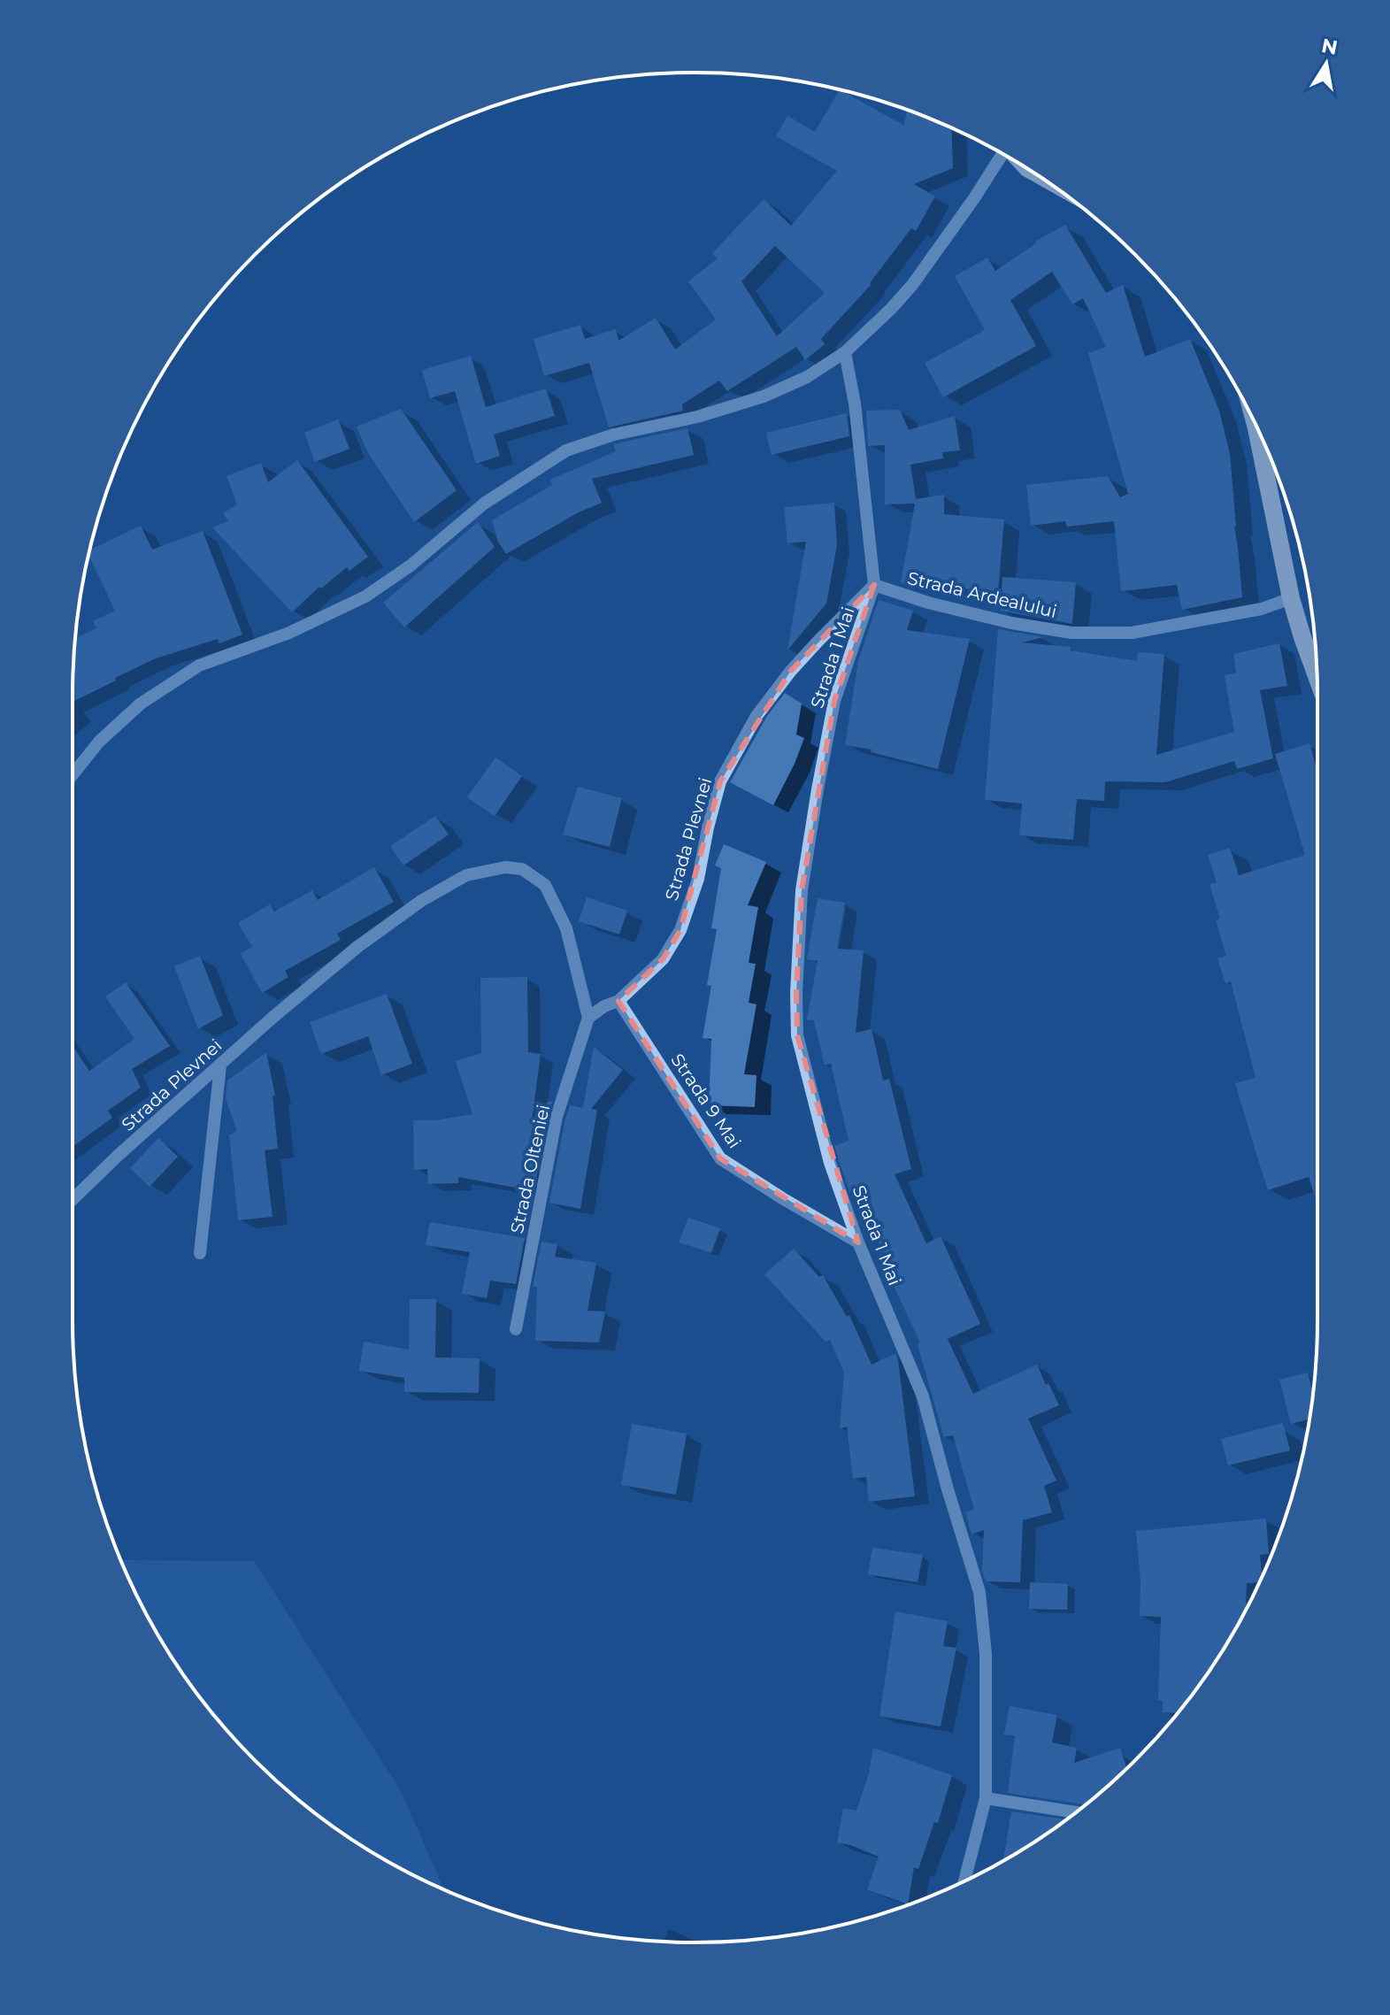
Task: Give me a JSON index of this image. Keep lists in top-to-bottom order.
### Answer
{
  "streets": {
    "street": [
      "Strada Ardealului",
      "Strada 1 Mai",
      "Strada Plevnei",
      "Strada 9 Mai",
      "Strada Olteniei"
    ]
  },
  "crossings": [
    ["Strada Ardealului", "Strada 1 Mai"],
    ["Strada Ardealului", "Strada Plevnei"],
    ["Strada 1 Mai", "Strada Plevnei"],
    ["Strada 1 Mai", "Strada 9 Mai"],
    ["Strada Plevnei", "Strada 9 Mai"],
    ["Strada Plevnei", "Strada Olteniei"]
  ],
  "north": "top"
}
